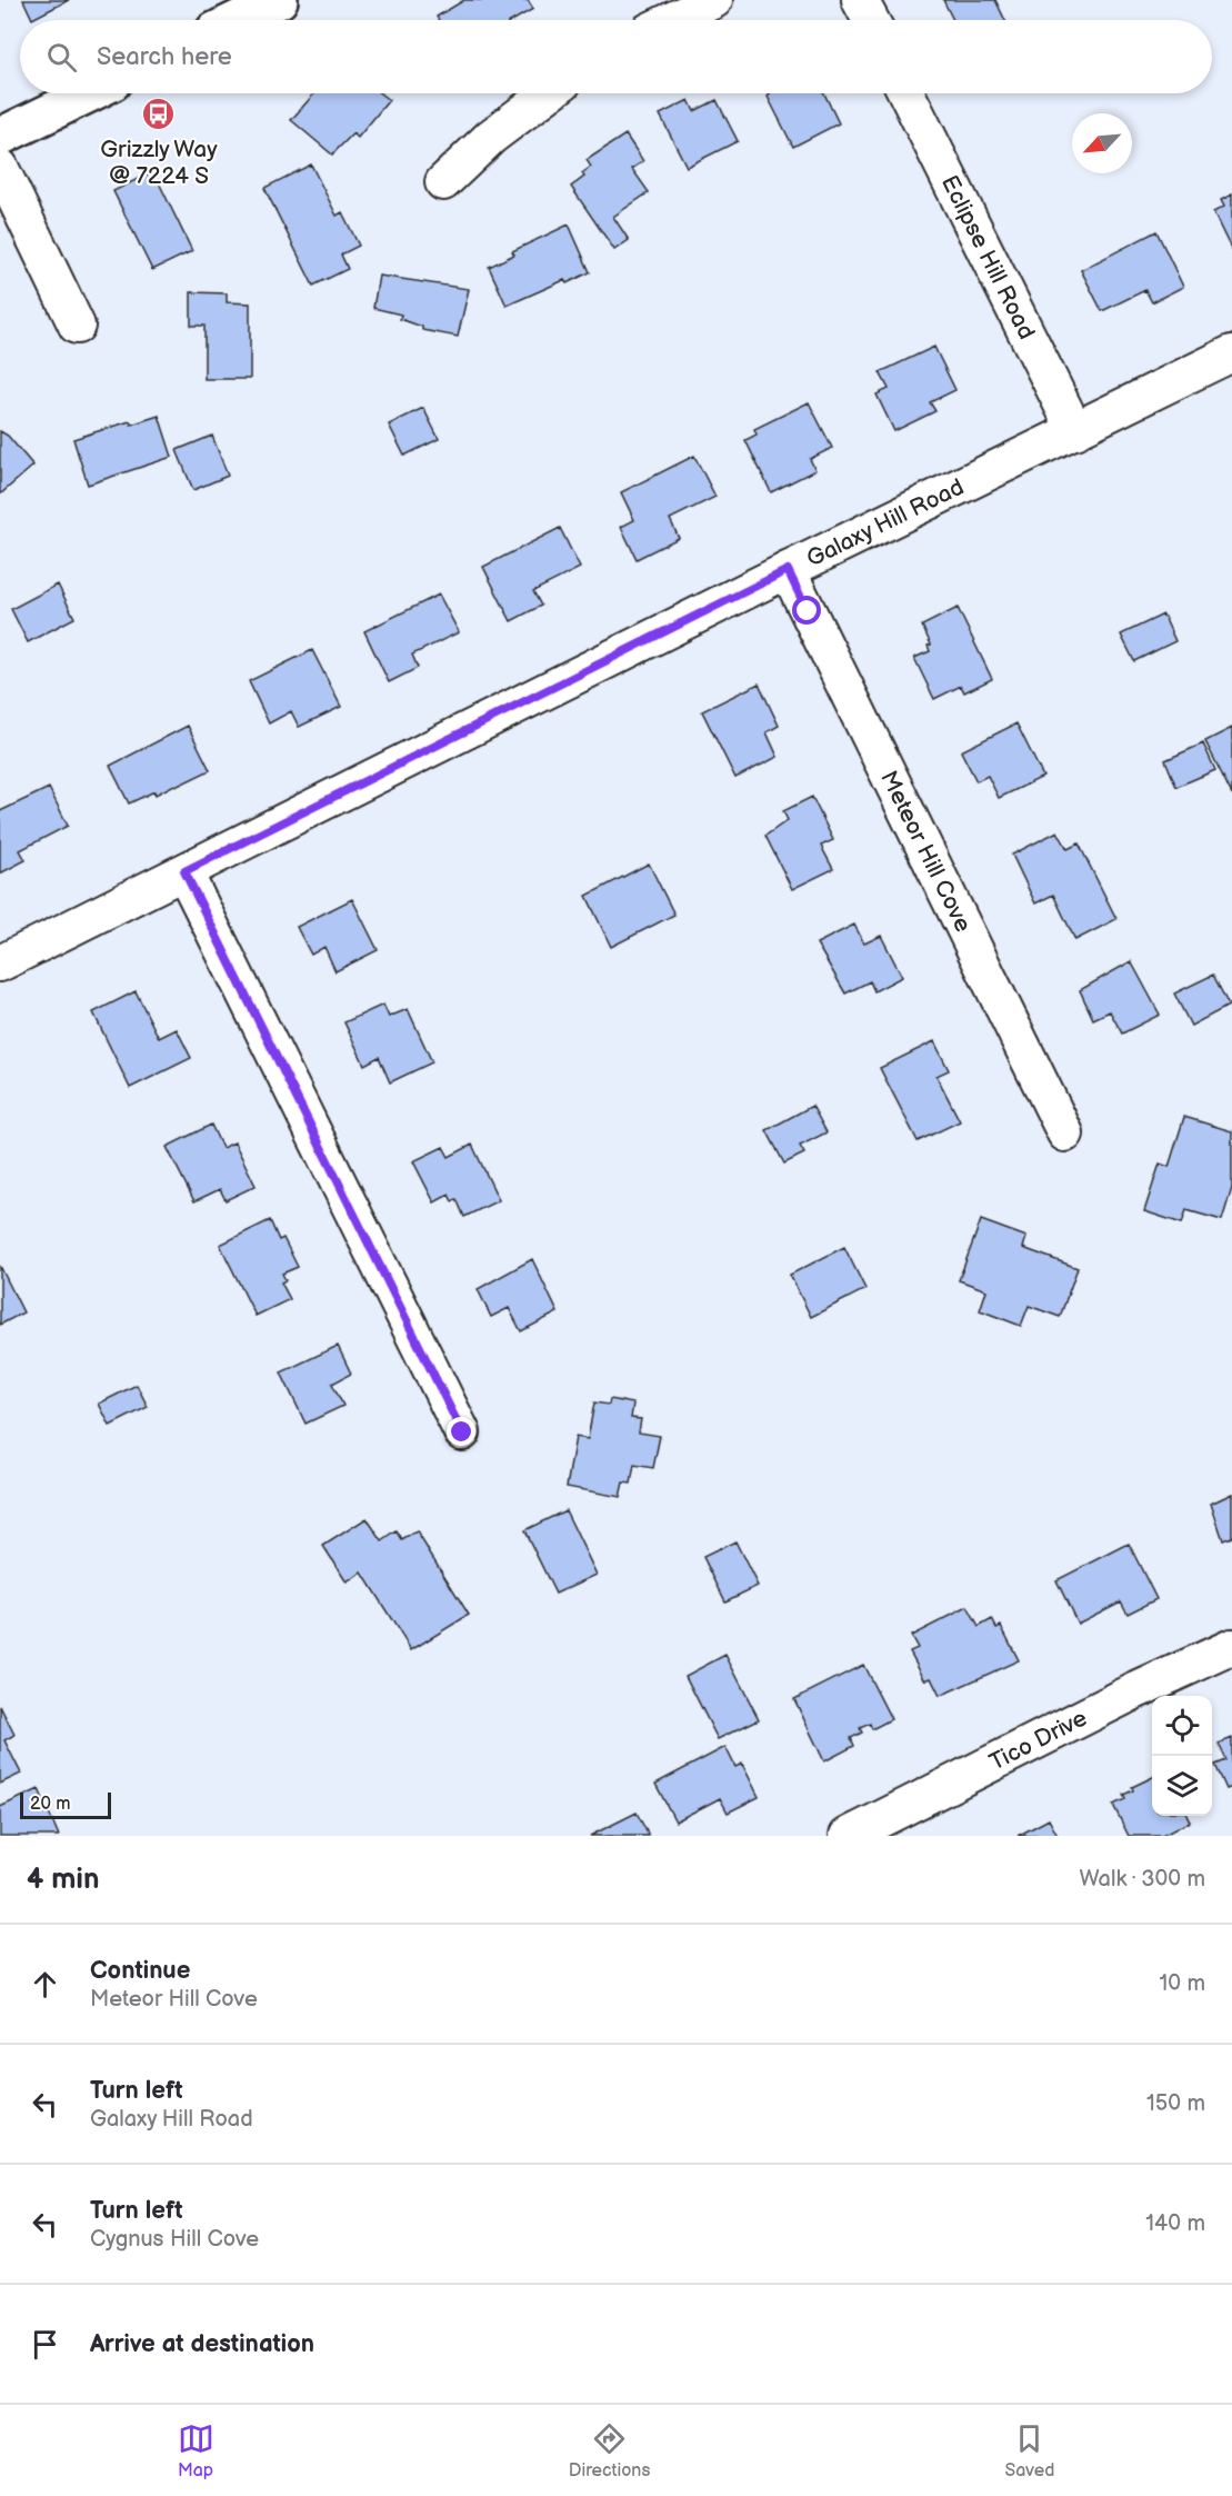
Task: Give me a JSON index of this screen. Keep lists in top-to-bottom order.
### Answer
{
  "streets": {
    "street": [
      "Eclipse Hill Road",
      "Galaxy Hill Road",
      "Meteor Hill Cove",
      "Tico Drive"
    ]
  },
  "crossings": [
    ["Eclipse Hill Road", "Galaxy Hill Road"],
    ["Galaxy Hill Road", "Meteor Hill Cove"]
  ],
  "places": {
    "bus stop": ["Grizzly Way @ 7224 S"]
  },
  "scale_bar": "20 m",
  "north": "bottom left",
  "page": {
    "search": "Search here",
    "scale": "20 m",
    "heading": ["4 min", "Walk · 300 m"],
    "list": [
      ["Continue", "Meteor Hill Cove", "10 m"],
      ["Turn left", "Galaxy Hill Road", "150 m"],
      ["Turn left", "Cygnus Hill Cove", "140 m"],
      "Arrive at destination"
    ],
    "nav": ["Map", "Directions", "Saved"]
  }
}
